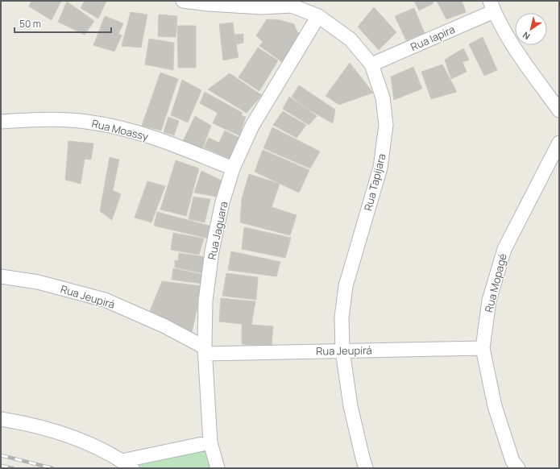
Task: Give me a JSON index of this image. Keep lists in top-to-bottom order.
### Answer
{
  "streets": {
    "street": [
      "Rua Iapira",
      "Rua Moassy",
      "Rua Tapijara",
      "Rua Jaguara",
      "Rua Mopagé",
      "Rua Jeupirá"
    ]
  },
  "crossings": [
    ["Rua Iapira", "Rua Tapijara"],
    ["Rua Moassy", "Rua Jaguara"],
    ["Rua Tapijara", "Rua Jaguara"],
    ["Rua Tapijara", "Rua Jeupirá"],
    ["Rua Jaguara", "Rua Jeupirá"],
    ["Rua Mopagé", "Rua Jeupirá"]
  ],
  "scale_bar": "50 m",
  "north": "bottom left"
}
